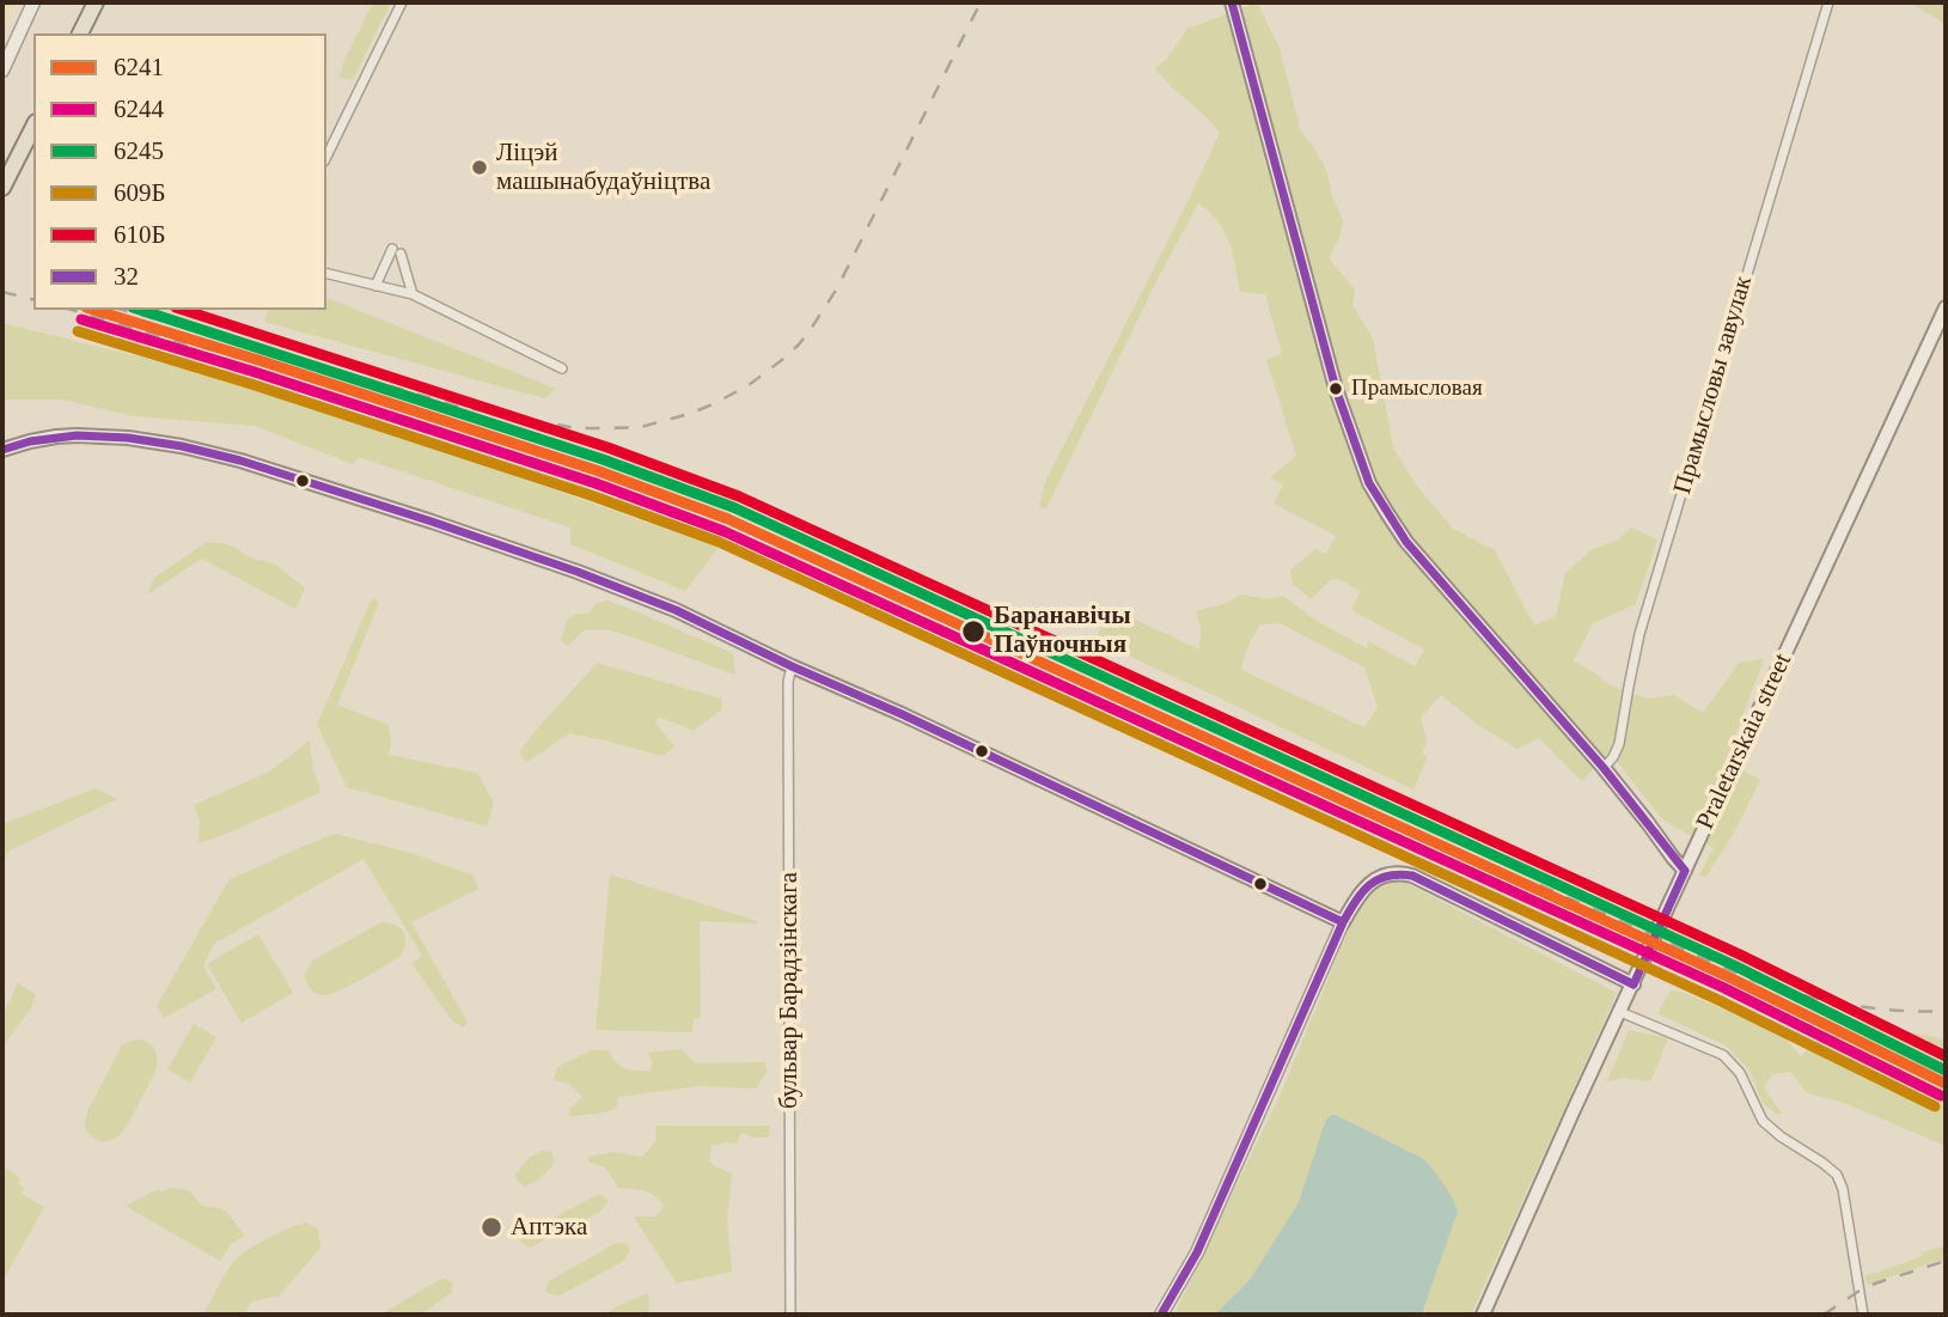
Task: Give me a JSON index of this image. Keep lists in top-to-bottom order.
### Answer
{
  "streets": {
    "main road": ["Praletarskaia street"],
    "street": ["Прамысловы завулак", "бульвар Барадзінскага"]
  },
  "places": [
    "Ліцэй машынабудаўніцтва",
    "Прамысловая",
    "Баранавічы Паўночныя",
    "Аптэка"
  ],
  "lines": [
    "transit line 32",
    "transit line 6241",
    "transit line 6245",
    "transit line 610Б",
    "transit line 6244",
    "transit line 609Б"
  ],
  "legend": [
    "6241",
    "6244",
    "6245",
    "609Б",
    "610Б",
    "32"
  ]
}
